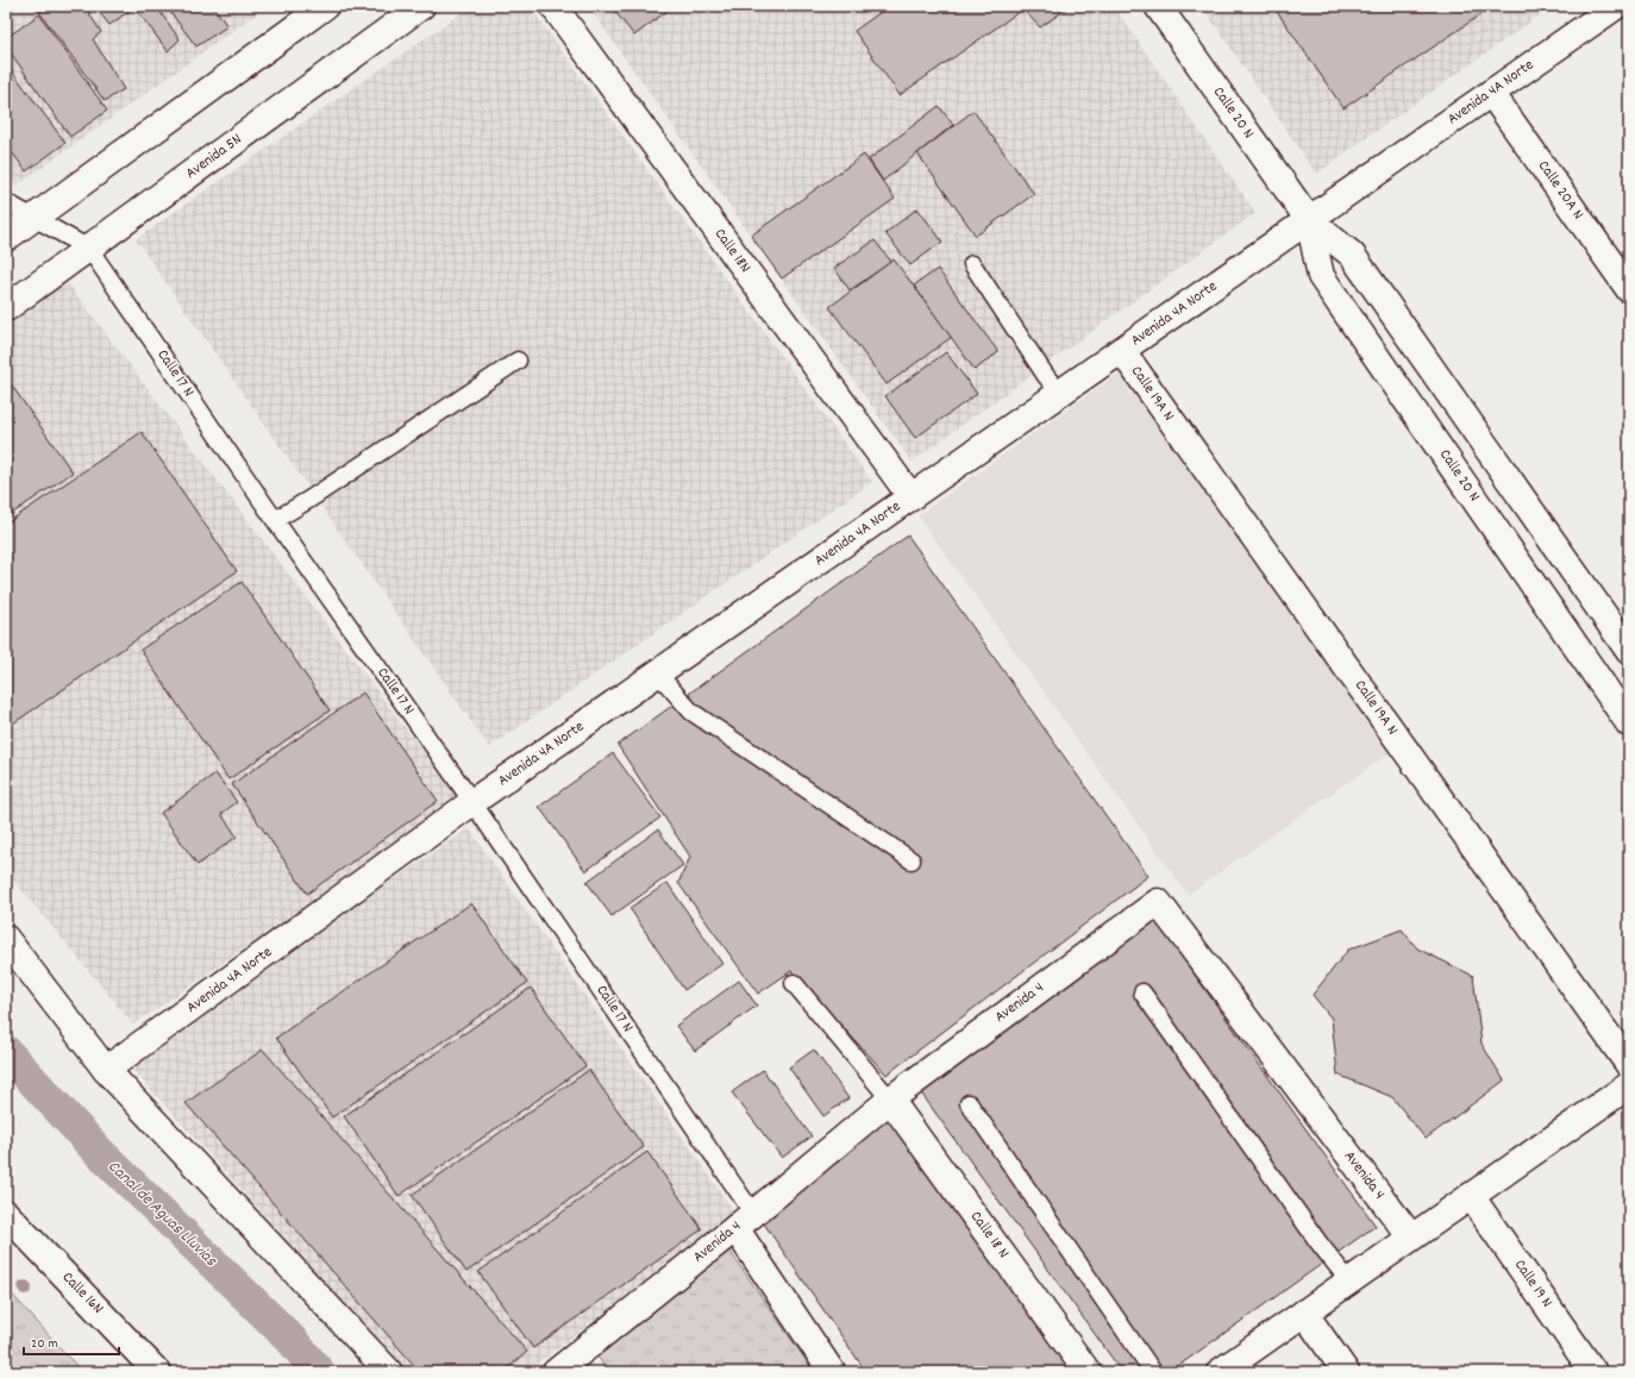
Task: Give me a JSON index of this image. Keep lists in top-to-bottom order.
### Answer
{
  "streets": {
    "street": [
      "Avenida 4A Norte",
      "Calle 20 N",
      "Avenida 5N",
      "Calle 20A N",
      "Calle 18N",
      "Calle 17 N",
      "Calle 19A N",
      "Avenida 4",
      "Calle 18 N",
      "Calle 19 N",
      "Calle 16N"
    ]
  },
  "crossings": [
    ["Avenida 4A Norte", "Calle 20 N"],
    ["Avenida 4A Norte", "Calle 20A N"],
    ["Avenida 4A Norte", "Calle 18N"],
    ["Avenida 4A Norte", "Calle 17 N"],
    ["Avenida 4A Norte", "Calle 19A N"],
    ["Avenida 5N", "Calle 17 N"],
    ["Calle 17 N", "Avenida 4"],
    ["Avenida 4", "Calle 18 N"]
  ],
  "water": ["Canal de Aguas Lluvias"],
  "scale_bar": "20 m"
}
